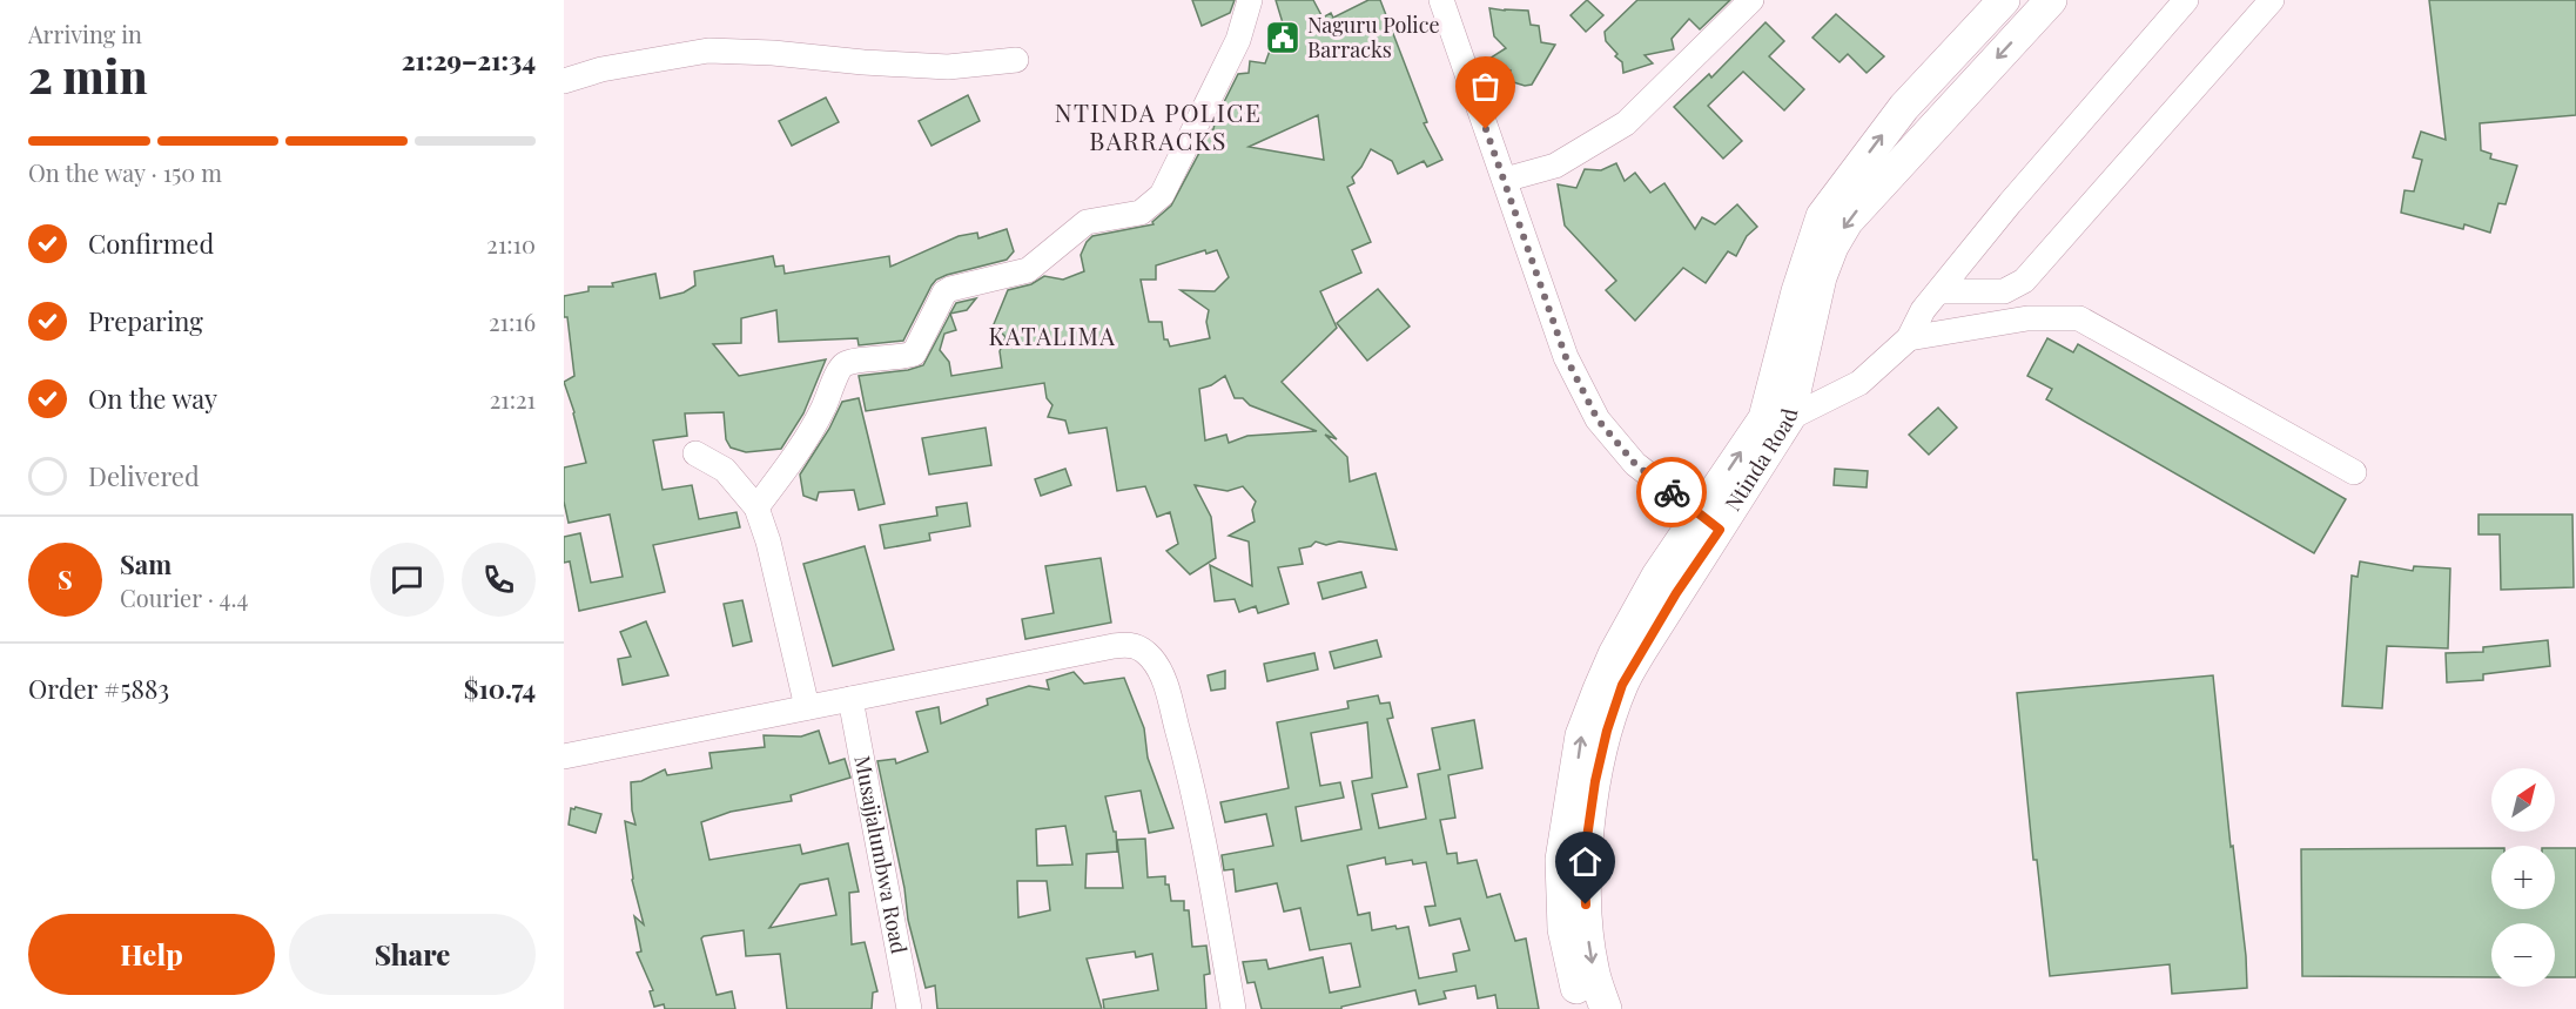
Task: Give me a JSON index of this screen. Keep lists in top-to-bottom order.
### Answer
{
  "streets": {
    "main road": ["Ntinda Road"],
    "street": ["Musajjalumbwa Road"]
  },
  "districts": ["NTINDA POLICE BARRACKS", "KATALIMA"],
  "places": {
    "public building": ["Naguru Police Barracks"]
  },
  "north": "top right",
  "page": {
    "heading": ["2 min", "Arriving in", "21:29–21:34"],
    "panel": [
      "Sam",
      "Courier · 4.4",
      "Order #5883",
      "$10.74"
    ],
    "bar": "On the way · 150 m",
    "list": [
      ["Confirmed", "21:10"],
      ["Preparing", "21:16"],
      ["On the way", "21:21"],
      "Delivered"
    ],
    "round": "S",
    "map_buttons": ["+", "−"],
    "buttons": ["Help", "Share"]
  }
}
